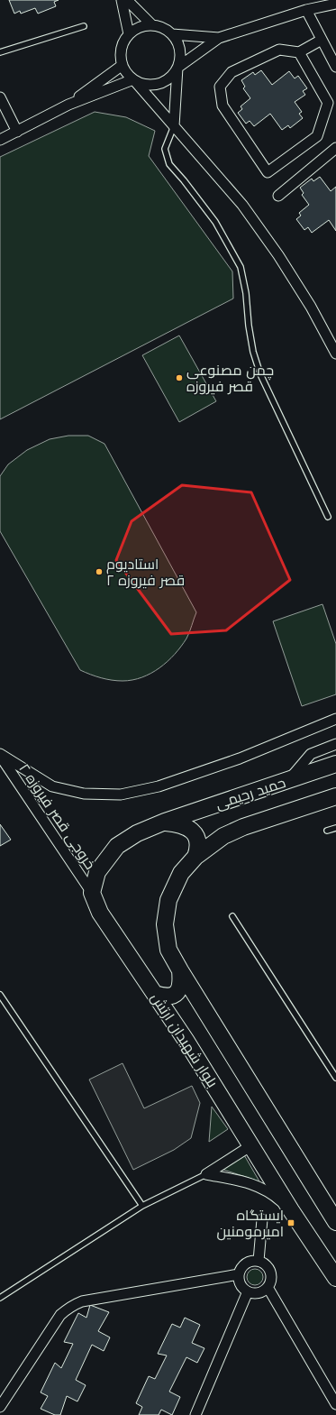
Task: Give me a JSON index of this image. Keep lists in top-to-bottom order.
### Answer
{
  "streets": {
    "main road": ["حمید رحیمی", "بلوار شهیدان ارتش"],
    "street": ["خروجی قصر فیروزه ۲"]
  },
  "crossings": [
    ["خروجی قصر فیروزه ۲", "بلوار شهیدان ارتش"]
  ],
  "places": {
    "other": ["چمن مصنوعی قصر فیروزه", "استادیوم قصر فیروزه ۲"],
    "transit": ["ایستگاه امیرمومنین"]
  }
}
